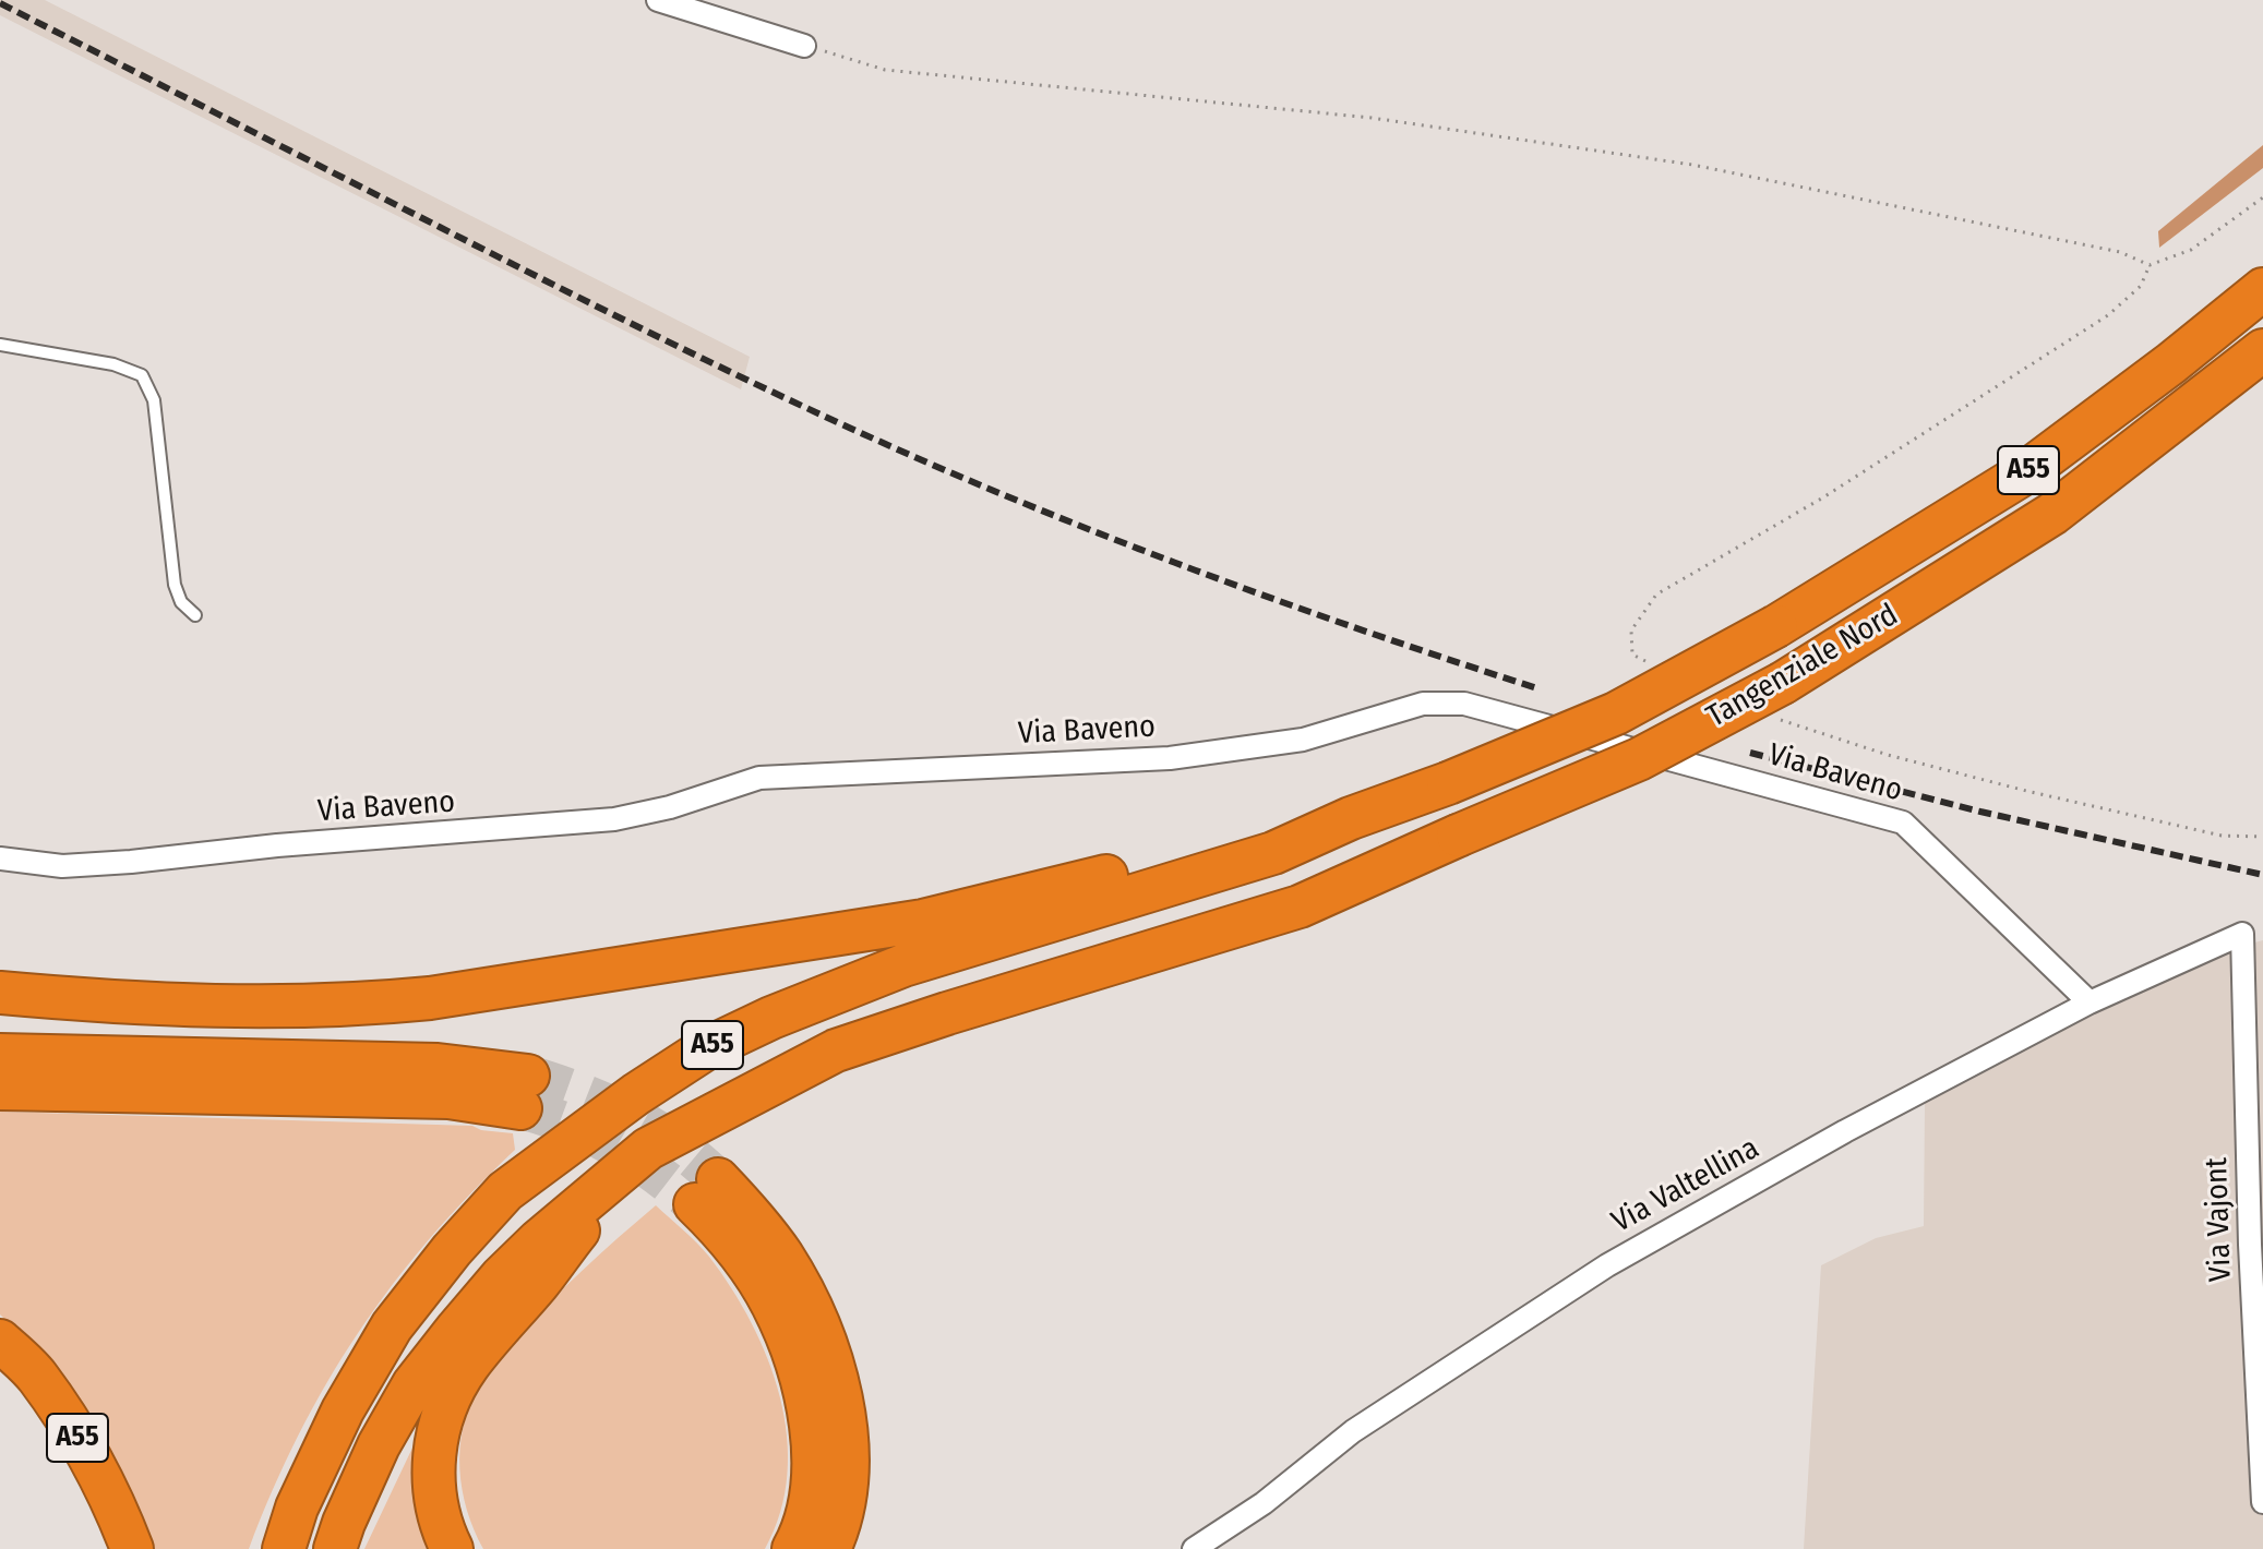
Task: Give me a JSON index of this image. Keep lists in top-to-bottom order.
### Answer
{
  "streets": {
    "highway": ["A55", "Tangenziale Nord"],
    "street": ["Via Baveno", "Via Valtellina", "Via Vajont"]
  },
  "crossings": [
    ["A55", "Tangenziale Nord"],
    ["Via Baveno", "Via Valtellina"],
    ["Via Valtellina", "Via Vajont"]
  ]
}
